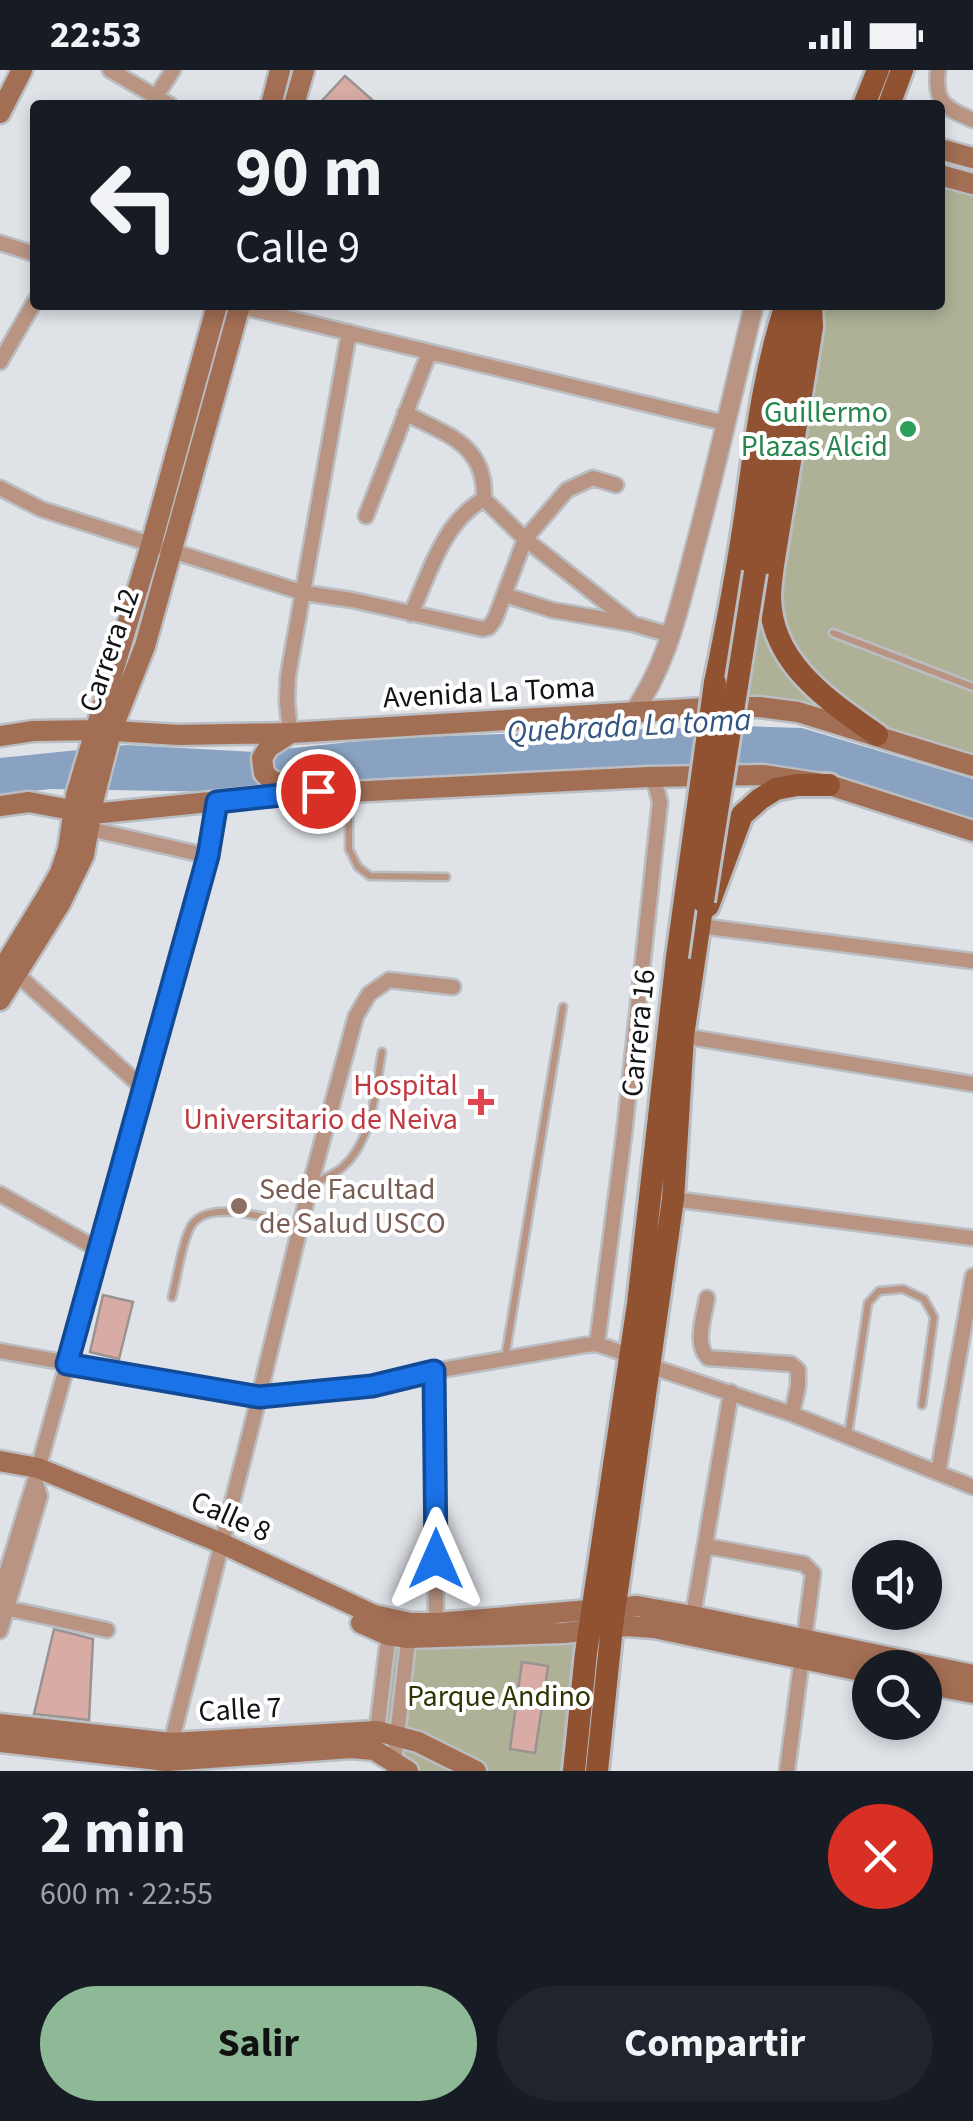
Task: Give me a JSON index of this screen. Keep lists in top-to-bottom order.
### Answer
{
  "streets": {
    "main road": [
      "Carrera 12",
      "Avenida La Toma",
      "Carrera 16",
      "Calle 8",
      "Calle 7"
    ]
  },
  "crossings": [
    ["Carrera 12", "Avenida La Toma"],
    ["Carrera 16", "Calle 8"]
  ],
  "water": ["Quebrada La toma"],
  "parks": ["Parque Andino"],
  "places": {
    "other": ["Guillermo Plazas Alcid", "Sede Facultad de Salud USCO"],
    "health": ["Hospital Universitario de Neiva"]
  },
  "page": {
    "status": "22:53",
    "turn": ["90 m", "Calle 9"],
    "heading": ["2 min", "600 m · 22:55"],
    "buttons": ["Salir", "Compartir"]
  }
}
